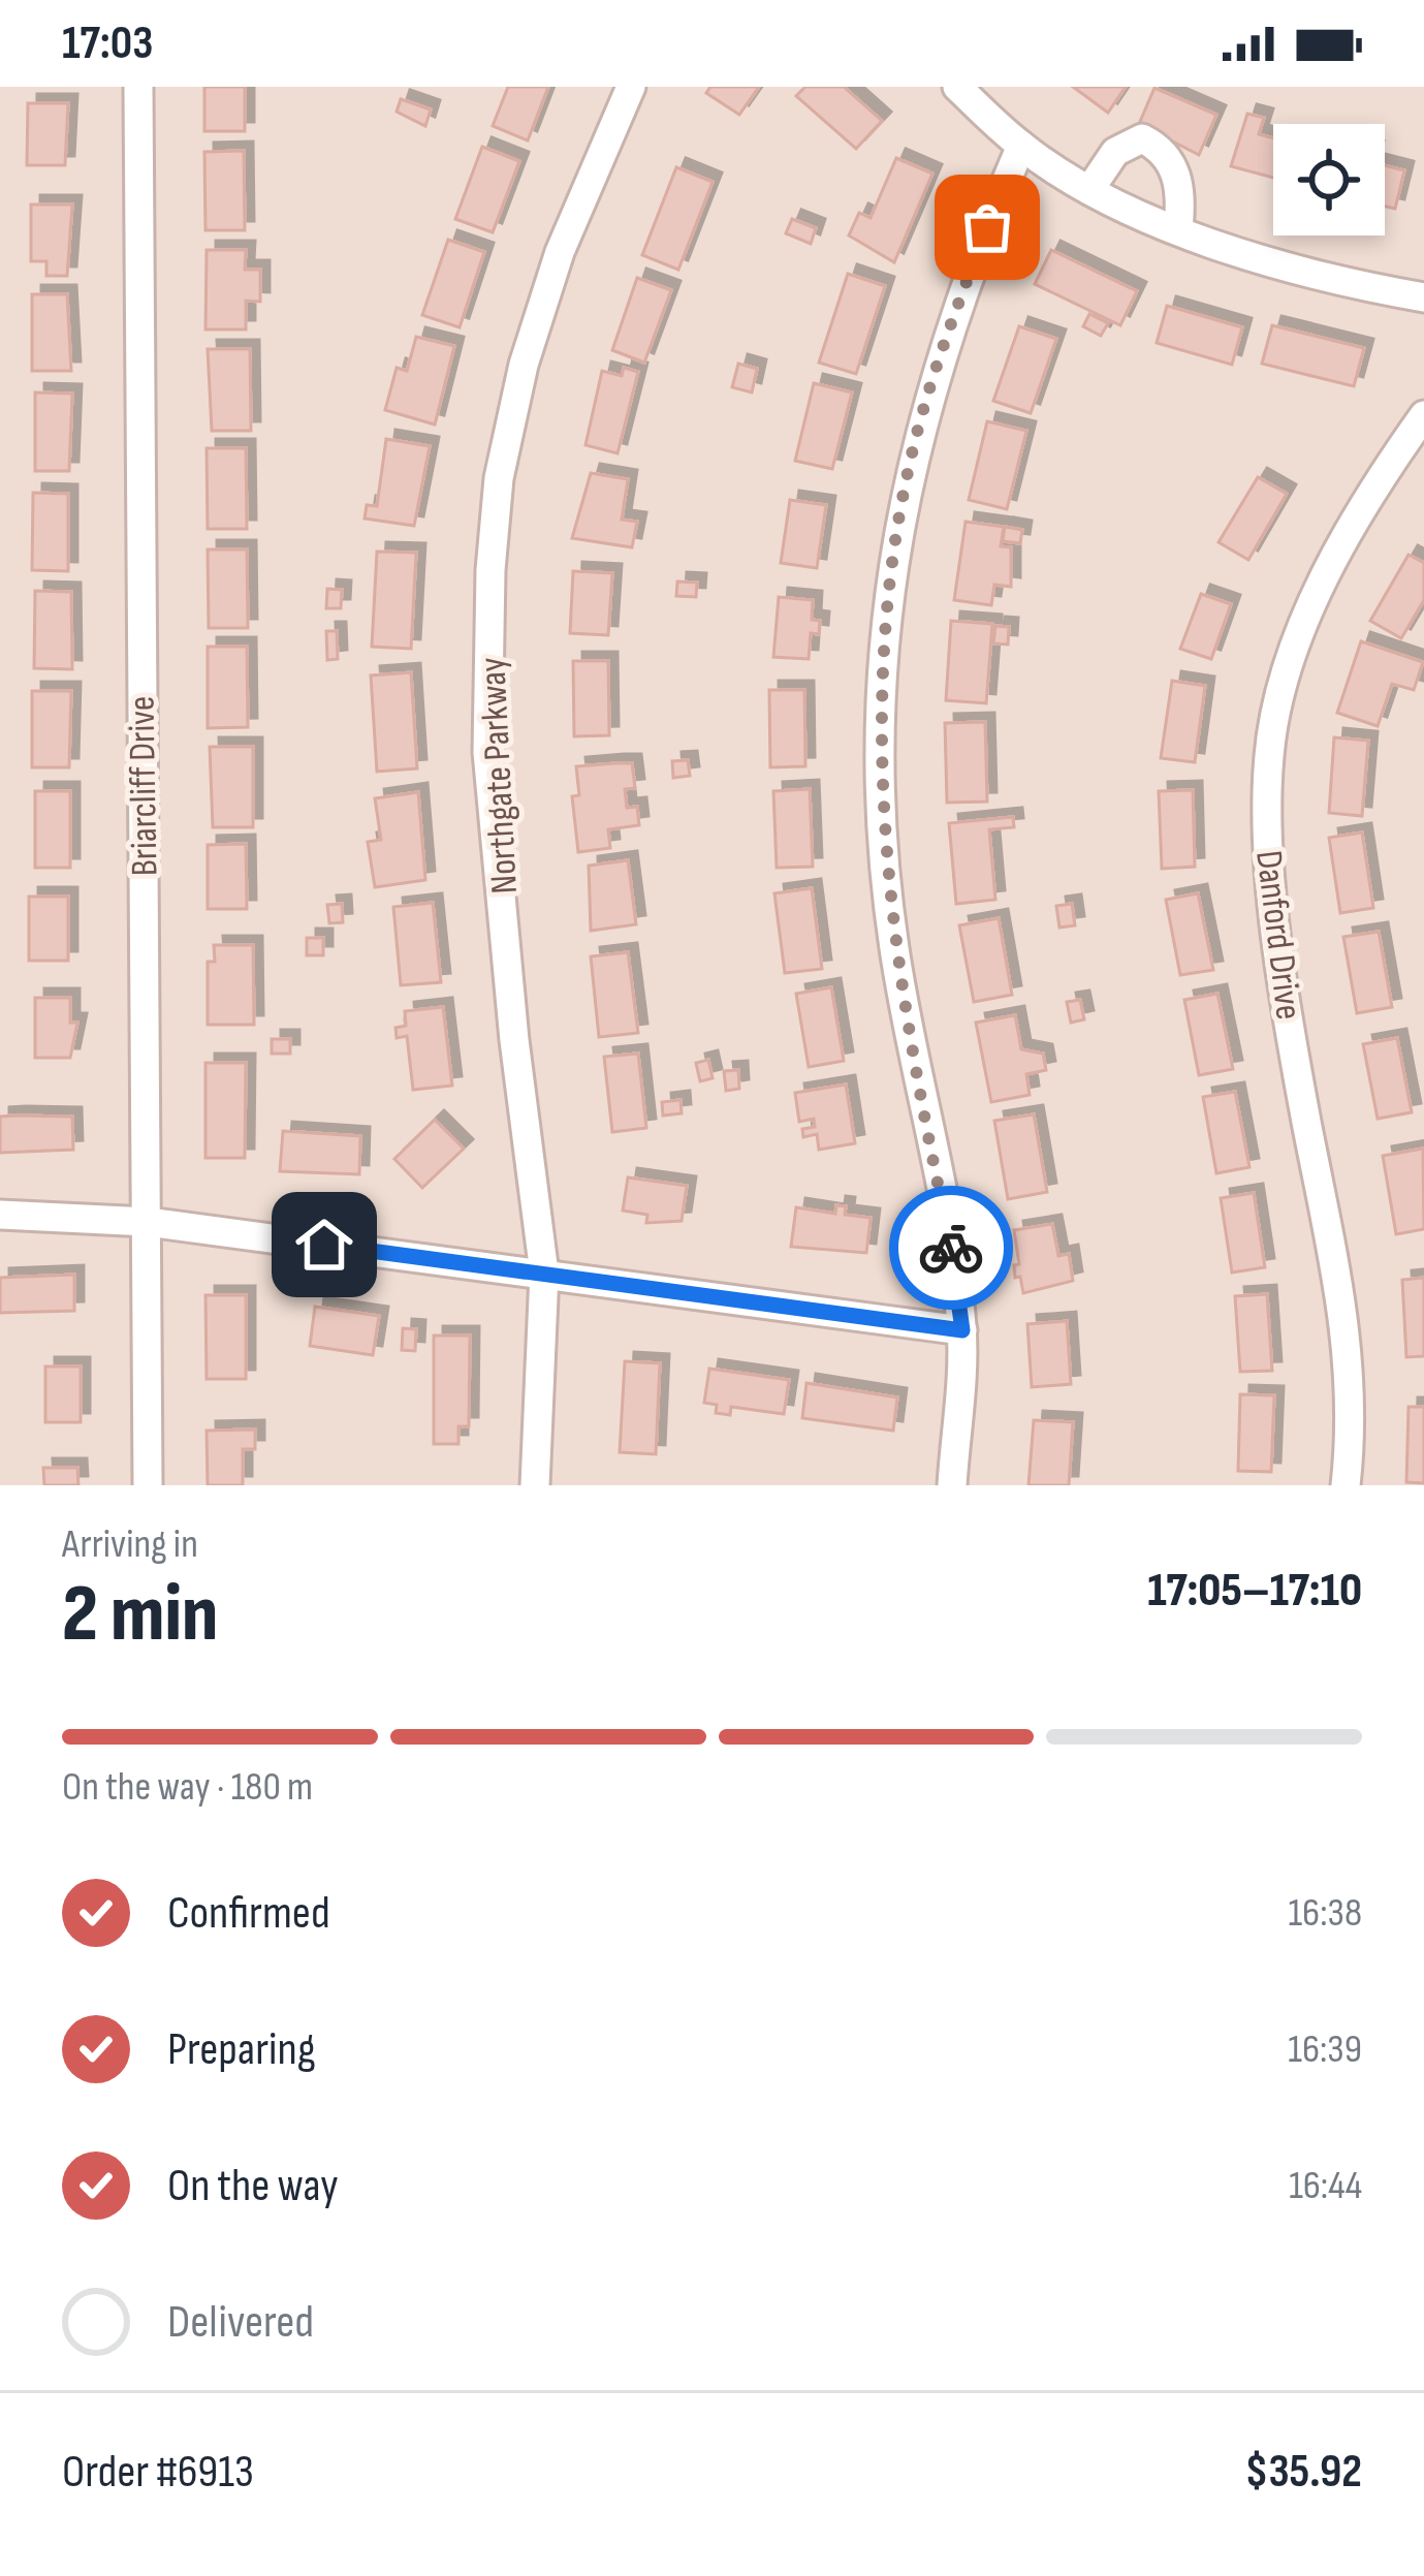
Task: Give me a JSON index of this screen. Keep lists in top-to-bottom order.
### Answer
{
  "streets": {
    "street": ["Northgate Parkway", "Briarcliff Drive", "Danford Drive"]
  },
  "page": {
    "status": "17:03",
    "heading": ["2 min", "Arriving in", "17:05–17:10"],
    "panel": ["Order #6913", "$35.92"],
    "bar": "On the way · 180 m",
    "list": [
      ["Confirmed", "16:38"],
      ["Preparing", "16:39"],
      ["On the way", "16:44"],
      "Delivered"
    ]
  }
}
